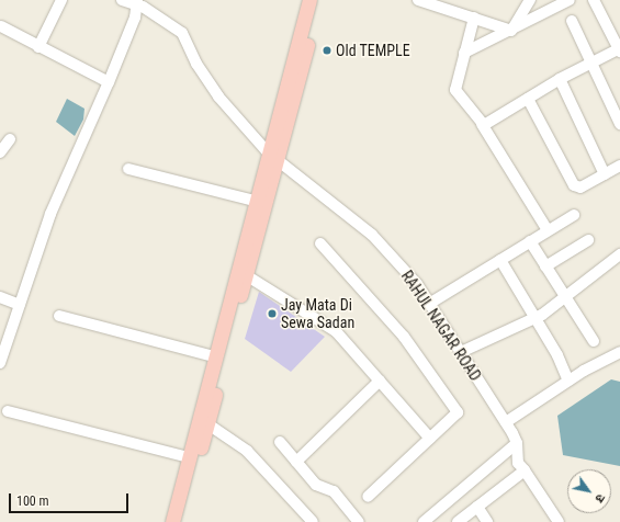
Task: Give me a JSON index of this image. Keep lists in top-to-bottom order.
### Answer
{
  "streets": {
    "street": ["RAHUL NAGAR ROAD"]
  },
  "places": ["Old TEMPLE", "Jay Mata Di Sewa Sadan"],
  "scale_bar": "100 m",
  "north": "bottom right"
}
